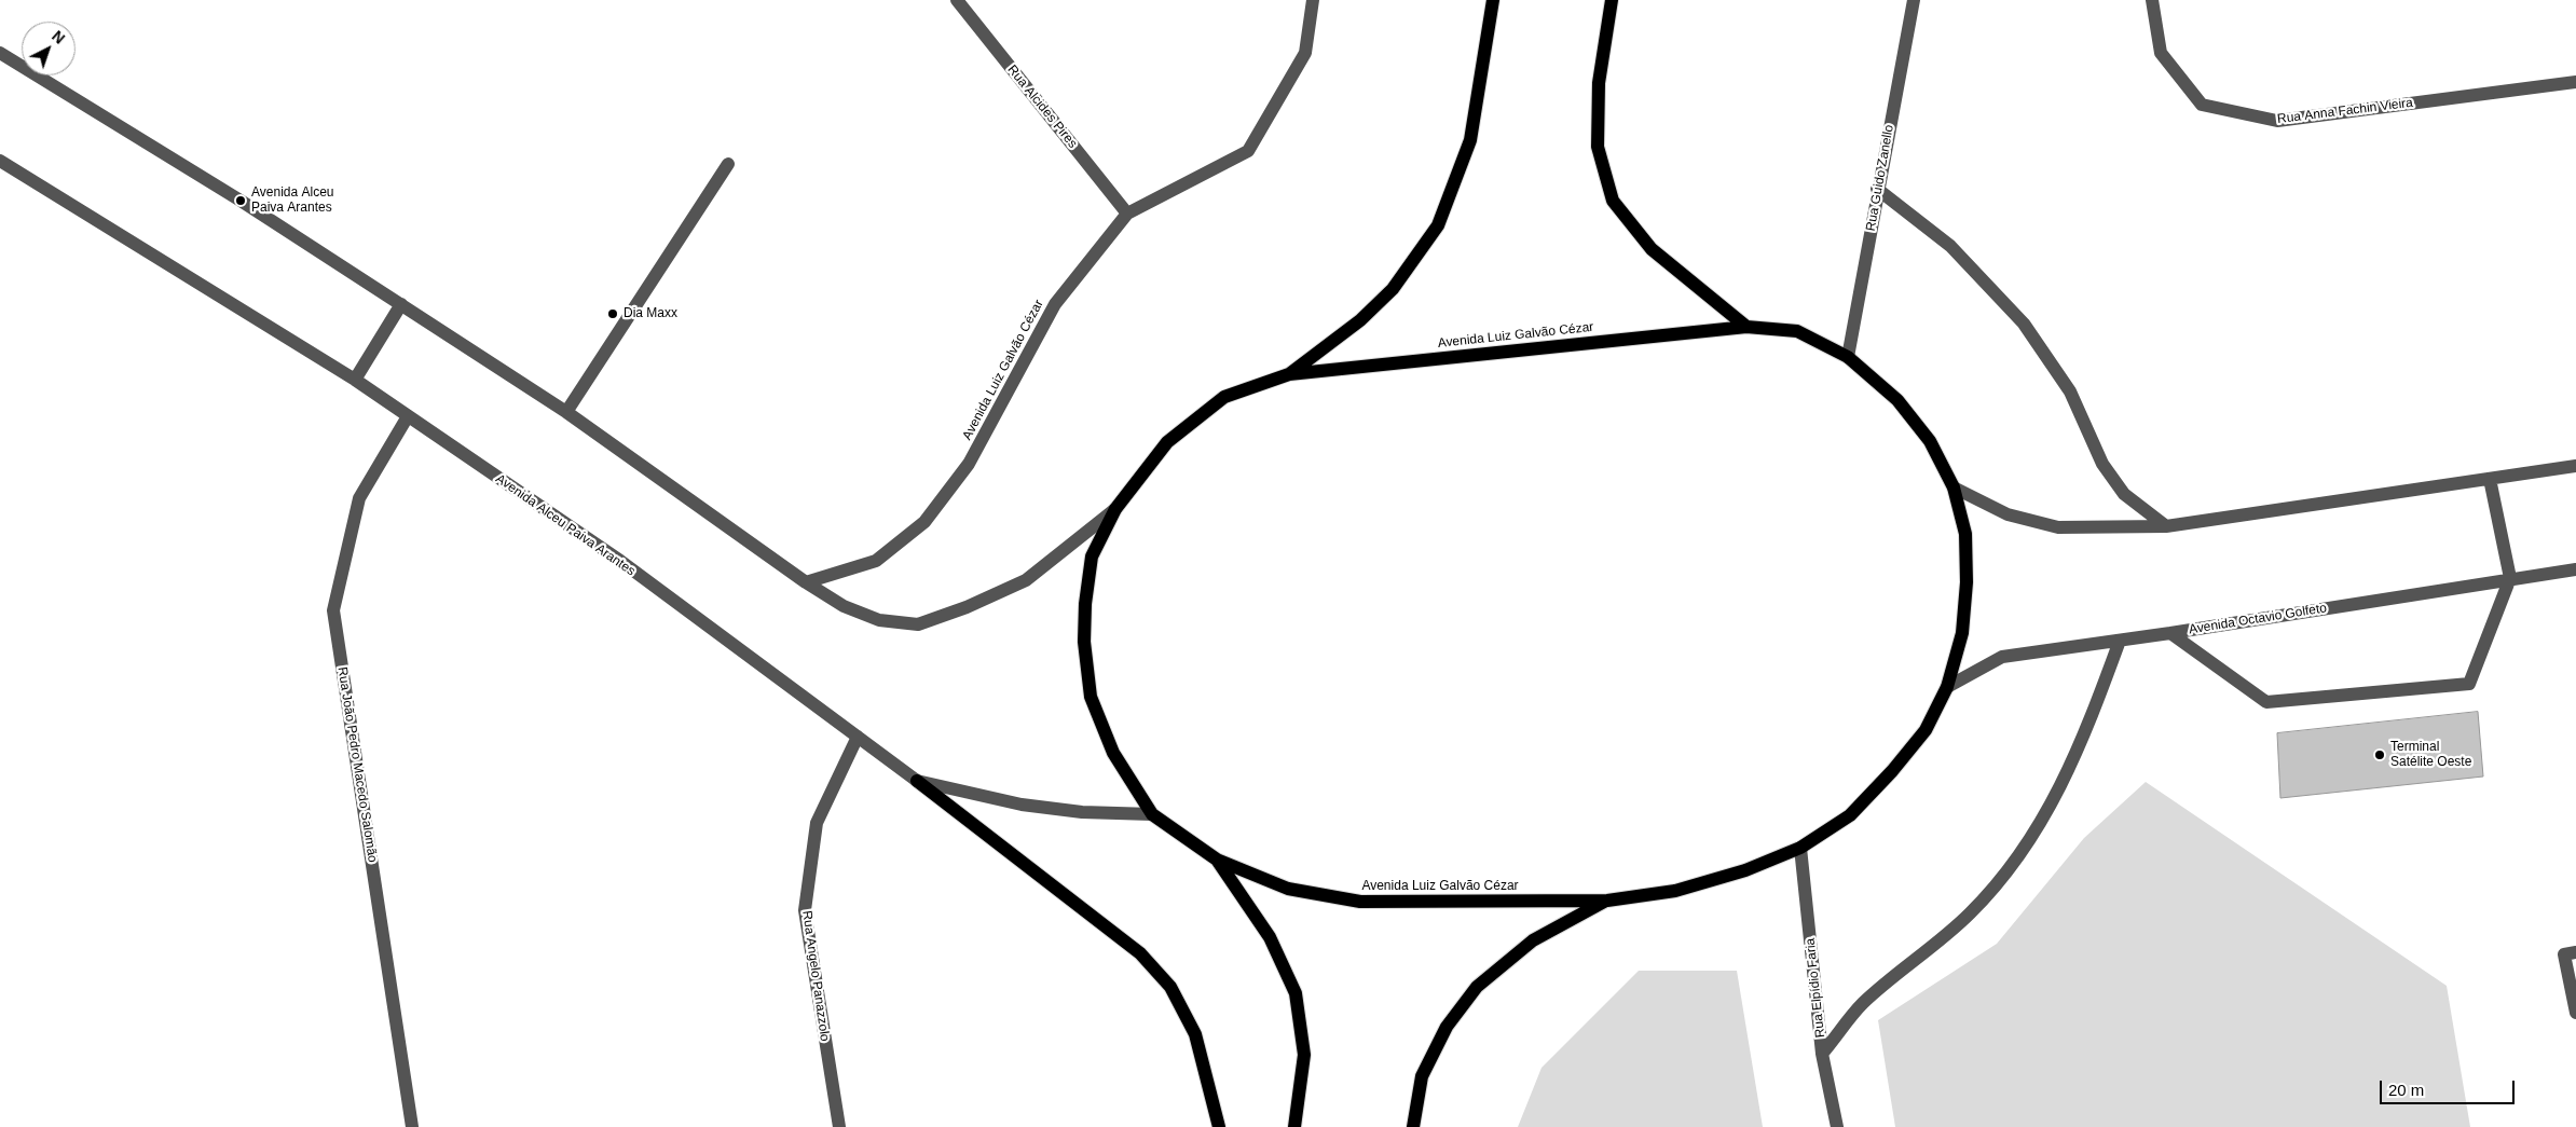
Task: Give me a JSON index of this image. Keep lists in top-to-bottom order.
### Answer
{
  "streets": {
    "main road": ["Avenida Luiz Galvão Cézar"],
    "street": [
      "Rua Alcides Pires",
      "Rua Anna Fachin Vieira",
      "Rua Guido Zanello",
      "Avenida Alceu Paiva Arantes",
      "Avenida Octavio Golfeto",
      "Rua João Pedro Macedo Salomão",
      "Rua Angelo Panazzolo",
      "Rua Elpídio Faria"
    ]
  },
  "crossings": [
    ["Rua Alcides Pires", "Avenida Luiz Galvão Cézar"],
    ["Rua Guido Zanello", "Avenida Luiz Galvão Cézar"],
    ["Avenida Luiz Galvão Cézar", "Avenida Alceu Paiva Arantes"],
    ["Avenida Luiz Galvão Cézar", "Avenida Octavio Golfeto"],
    ["Avenida Luiz Galvão Cézar", "Rua Elpídio Faria"],
    ["Avenida Alceu Paiva Arantes", "Rua João Pedro Macedo Salomão"],
    ["Avenida Alceu Paiva Arantes", "Rua Angelo Panazzolo"]
  ],
  "places": ["Avenida Alceu Paiva Arantes", "Dia Maxx", "Terminal Satélite Oeste"],
  "scale_bar": "20 m",
  "north": "top right"
}
